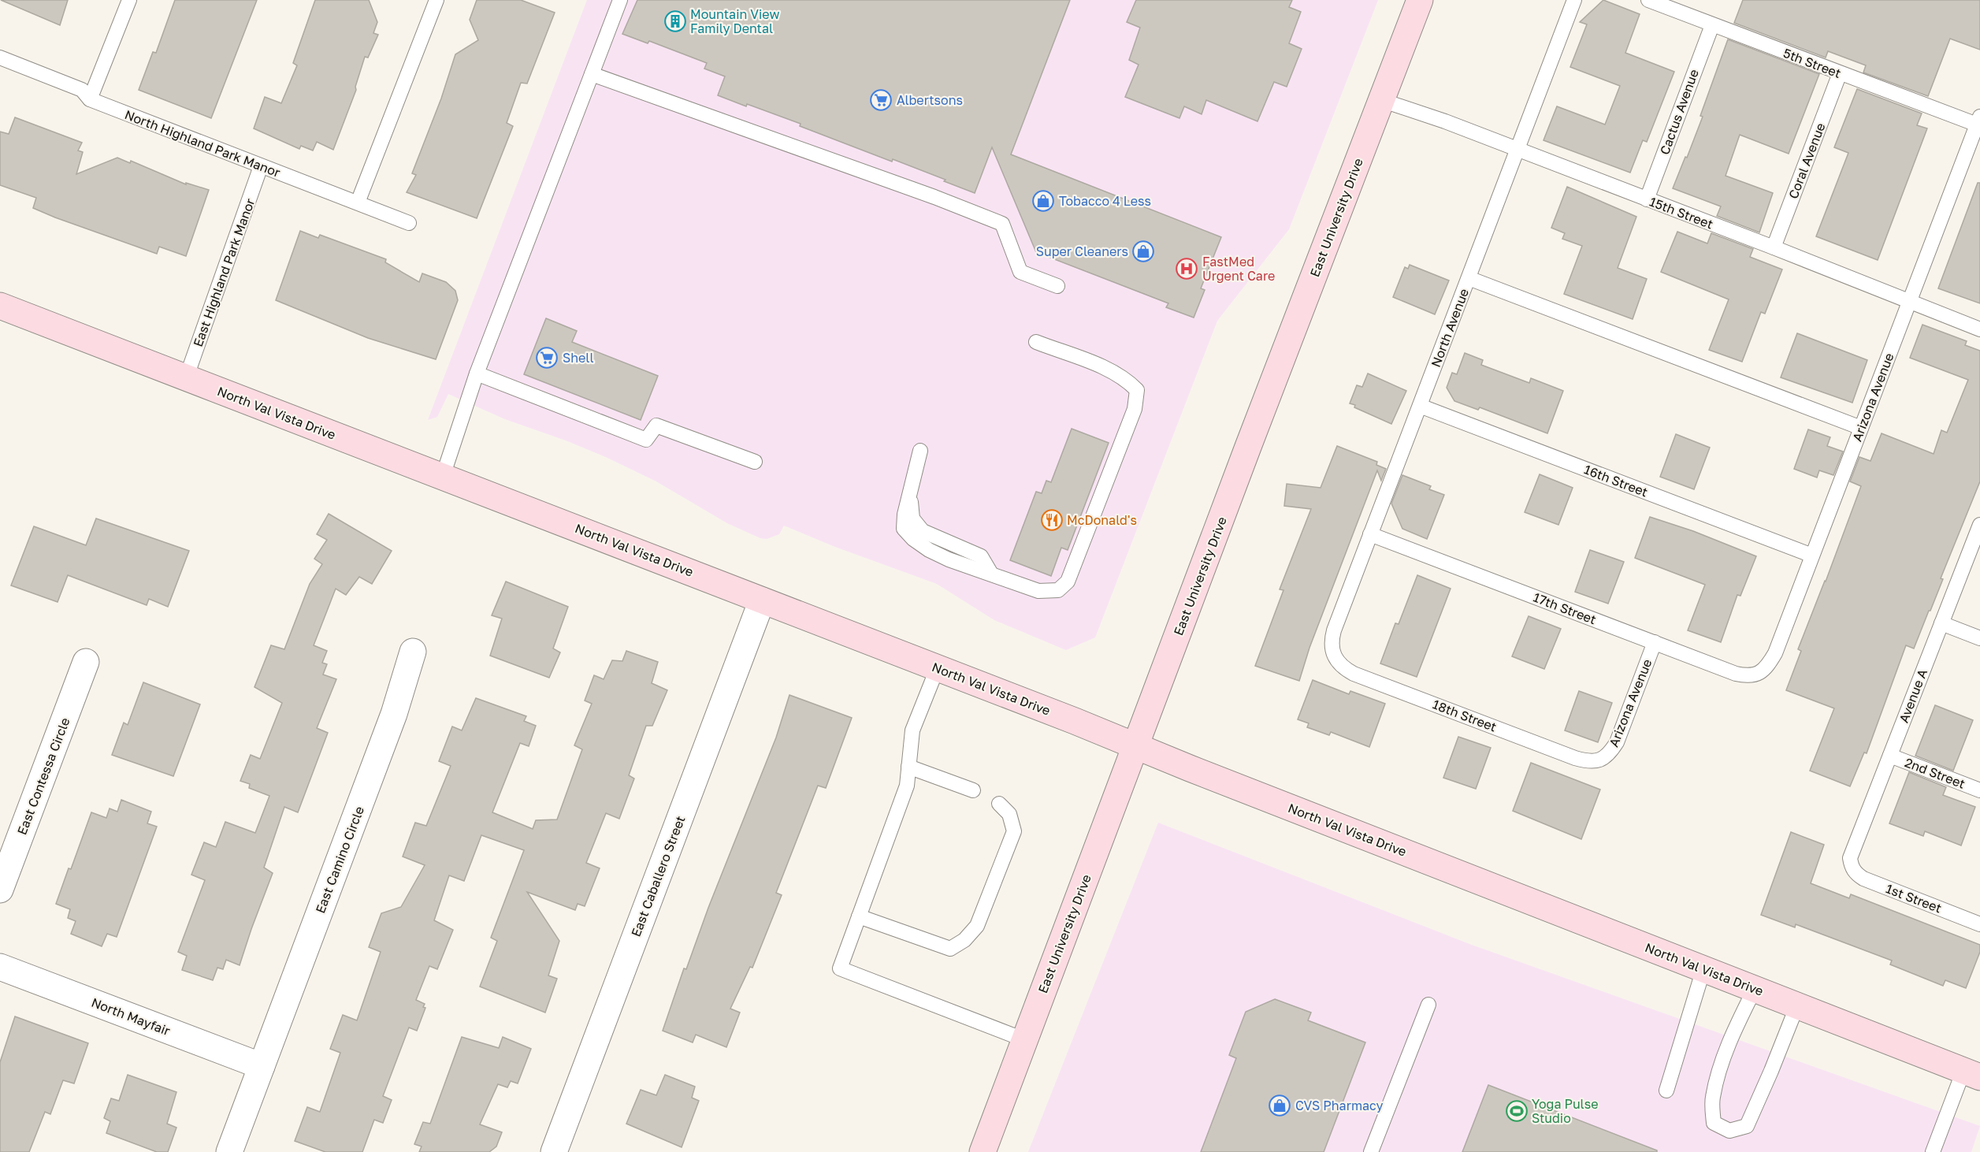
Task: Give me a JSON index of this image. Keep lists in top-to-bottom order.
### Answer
{
  "streets": {
    "main road": ["East University Drive", "North Val Vista Drive"],
    "street": [
      "East Contessa Circle",
      "East Camino Circle",
      "East Caballero Street",
      "North Mayfair"
    ],
    "lane": [
      "5th Street",
      "Cactus Avenue",
      "North Highland Park Manor",
      "Coral Avenue",
      "15th Street",
      "East Highland Park Manor",
      "North Avenue",
      "Arizona Avenue",
      "16th Street",
      "17th Street",
      "Avenue A",
      "18th Street",
      "2nd Street",
      "1st Street"
    ]
  },
  "crossings": [
    ["5th Street", "Cactus Avenue"],
    ["5th Street", "Coral Avenue"],
    ["5th Street", "Arizona Avenue"],
    ["Cactus Avenue", "15th Street"],
    ["North Highland Park Manor", "East Highland Park Manor"],
    ["Coral Avenue", "15th Street"],
    ["15th Street", "East University Drive"],
    ["15th Street", "North Avenue"],
    ["15th Street", "Arizona Avenue"],
    ["East University Drive", "North Val Vista Drive"],
    ["East Highland Park Manor", "North Val Vista Drive"],
    ["North Avenue", "16th Street"],
    ["North Avenue", "17th Street"],
    ["North Avenue", "18th Street"],
    ["Arizona Avenue", "16th Street"],
    ["Arizona Avenue", "17th Street"],
    ["Arizona Avenue", "18th Street"],
    ["North Val Vista Drive", "East Caballero Street"],
    ["Avenue A", "2nd Street"],
    ["Avenue A", "1st Street"],
    ["East Camino Circle", "North Mayfair"]
  ],
  "places": {
    "building": ["Mountain View Family Dental"],
    "supermarket": ["Albertsons", "Shell"],
    "shop": ["Tobacco 4 Less", "Super Cleaners", "CVS Pharmacy"],
    "hospital": ["FastMed Urgent Care"],
    "restaurant": ["McDonald's"],
    "sports": ["Yoga Pulse Studio"]
  }
}
